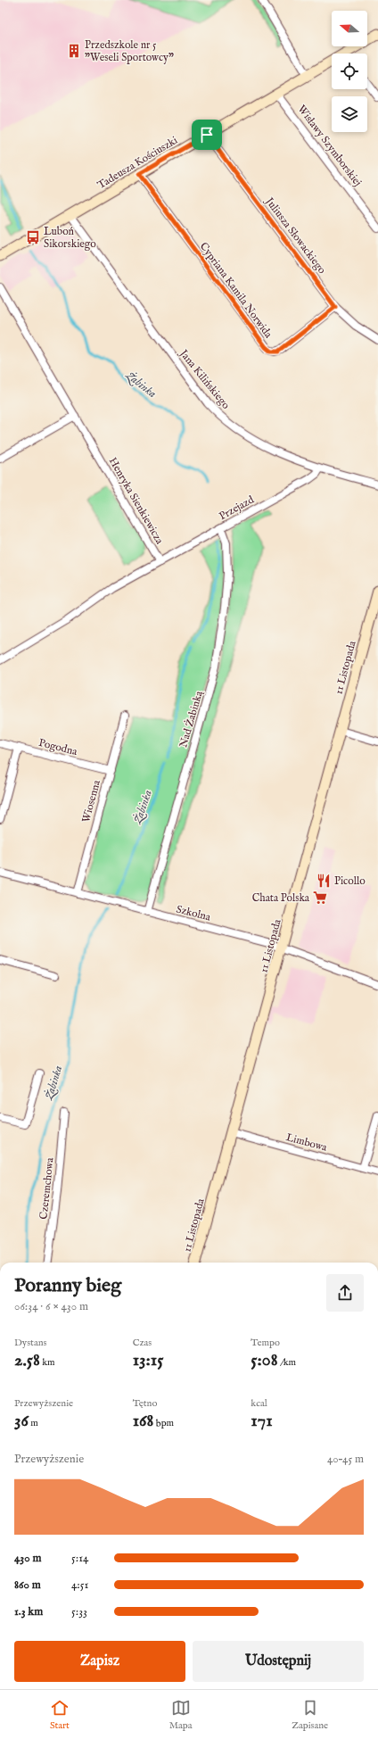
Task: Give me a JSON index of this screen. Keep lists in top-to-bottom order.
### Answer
{
  "streets": {
    "street": [
      "Wisławy Szymborskiej",
      "Tadeusza Kościuszki",
      "Juliusza Słowackiego",
      "Cypriana Kamila Norwida",
      "Jana Kilińskiego",
      "Henryka Sienkiewicza",
      "Przejazd",
      "11 Listopada",
      "Nad Żabinką",
      "Pogodna",
      "Wiosenna",
      "Szkolna",
      "Limbowa",
      "Czeremchowa"
    ]
  },
  "crossings": [
    ["Wisławy Szymborskiej", "Tadeusza Kościuszki"],
    ["Tadeusza Kościuszki", "Juliusza Słowackiego"],
    ["Tadeusza Kościuszki", "Cypriana Kamila Norwida"],
    ["Tadeusza Kościuszki", "Jana Kilińskiego"],
    ["Juliusza Słowackiego", "Cypriana Kamila Norwida"],
    ["Jana Kilińskiego", "Przejazd"],
    ["Henryka Sienkiewicza", "Przejazd"],
    ["Przejazd", "Nad Żabinką"],
    ["11 Listopada", "Szkolna"],
    ["11 Listopada", "Limbowa"],
    ["Nad Żabinką", "Szkolna"],
    ["Pogodna", "Wiosenna"],
    ["Wiosenna", "Szkolna"]
  ],
  "water": ["Żabinka"],
  "places": {
    "building": ["Przedszkole nr 5 \"Weseli Sportowcy\""],
    "bus stop": ["Luboń Sikorskiego"],
    "restaurant": ["Picollo"],
    "supermarket": ["Chata Polska"]
  },
  "north": "left",
  "page": {
    "heading": ["Poranny bieg", "06:34 · 6 × 430 m"],
    "stats": [
      ["Dystans", "2.58 km"],
      ["Czas", "13:15"],
      ["Tempo", "5:08 /km"],
      ["Przewyższenie", "36 m"],
      ["Tętno", "168 bpm"],
      ["kcal", "171"]
    ],
    "chart": ["Przewyższenie", "40–45 m"],
    "list": [
      {
        "name": "430 m",
        "note": "5:14"
      },
      {
        "name": "860 m",
        "note": "4:51"
      },
      {
        "name": "1.3 km",
        "note": "5:33"
      }
    ],
    "buttons": ["Zapisz", "Udostępnij"],
    "tabs": ["Start", "Mapa", "Zapisane"]
  }
}
